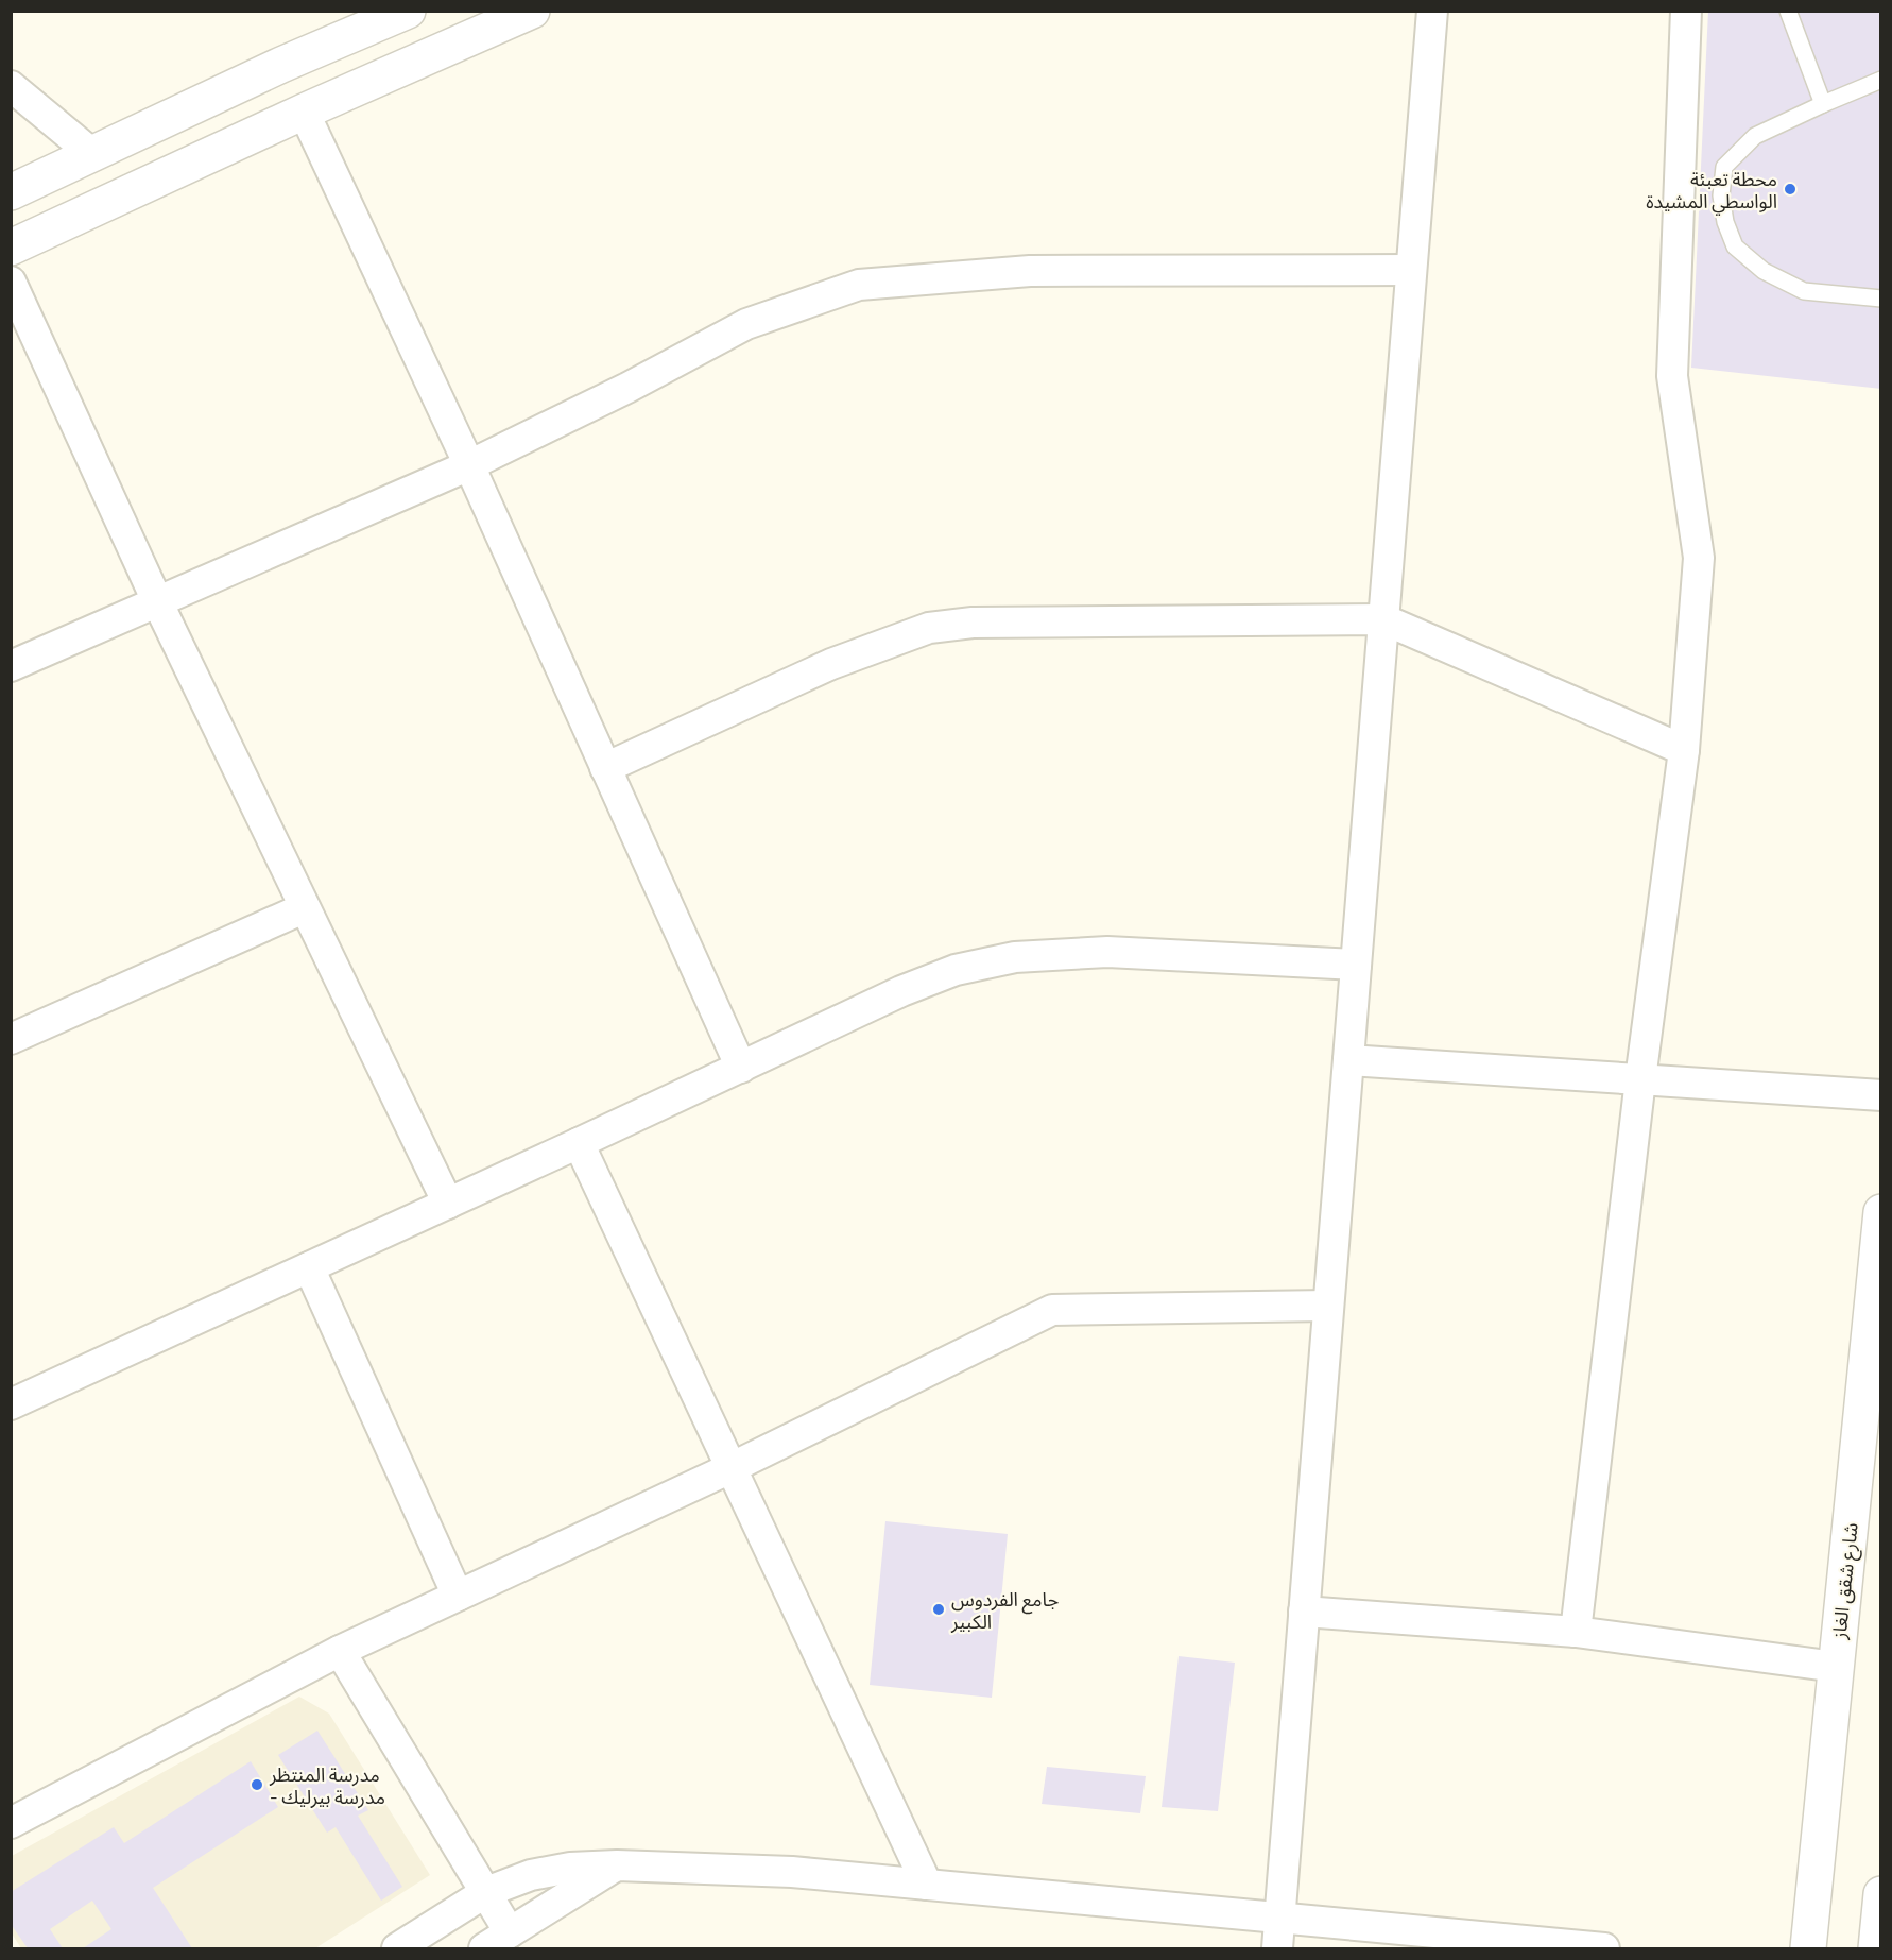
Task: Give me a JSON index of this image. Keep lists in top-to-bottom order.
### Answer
{
  "streets": {
    "street": ["شارع شقق الغاز"]
  },
  "places": ["محطة تعبئة الواسطي المشيدة", "جامع الفردوس الكبير", "مدرسة المنتظر - مدرسة بيرليك"]
}
